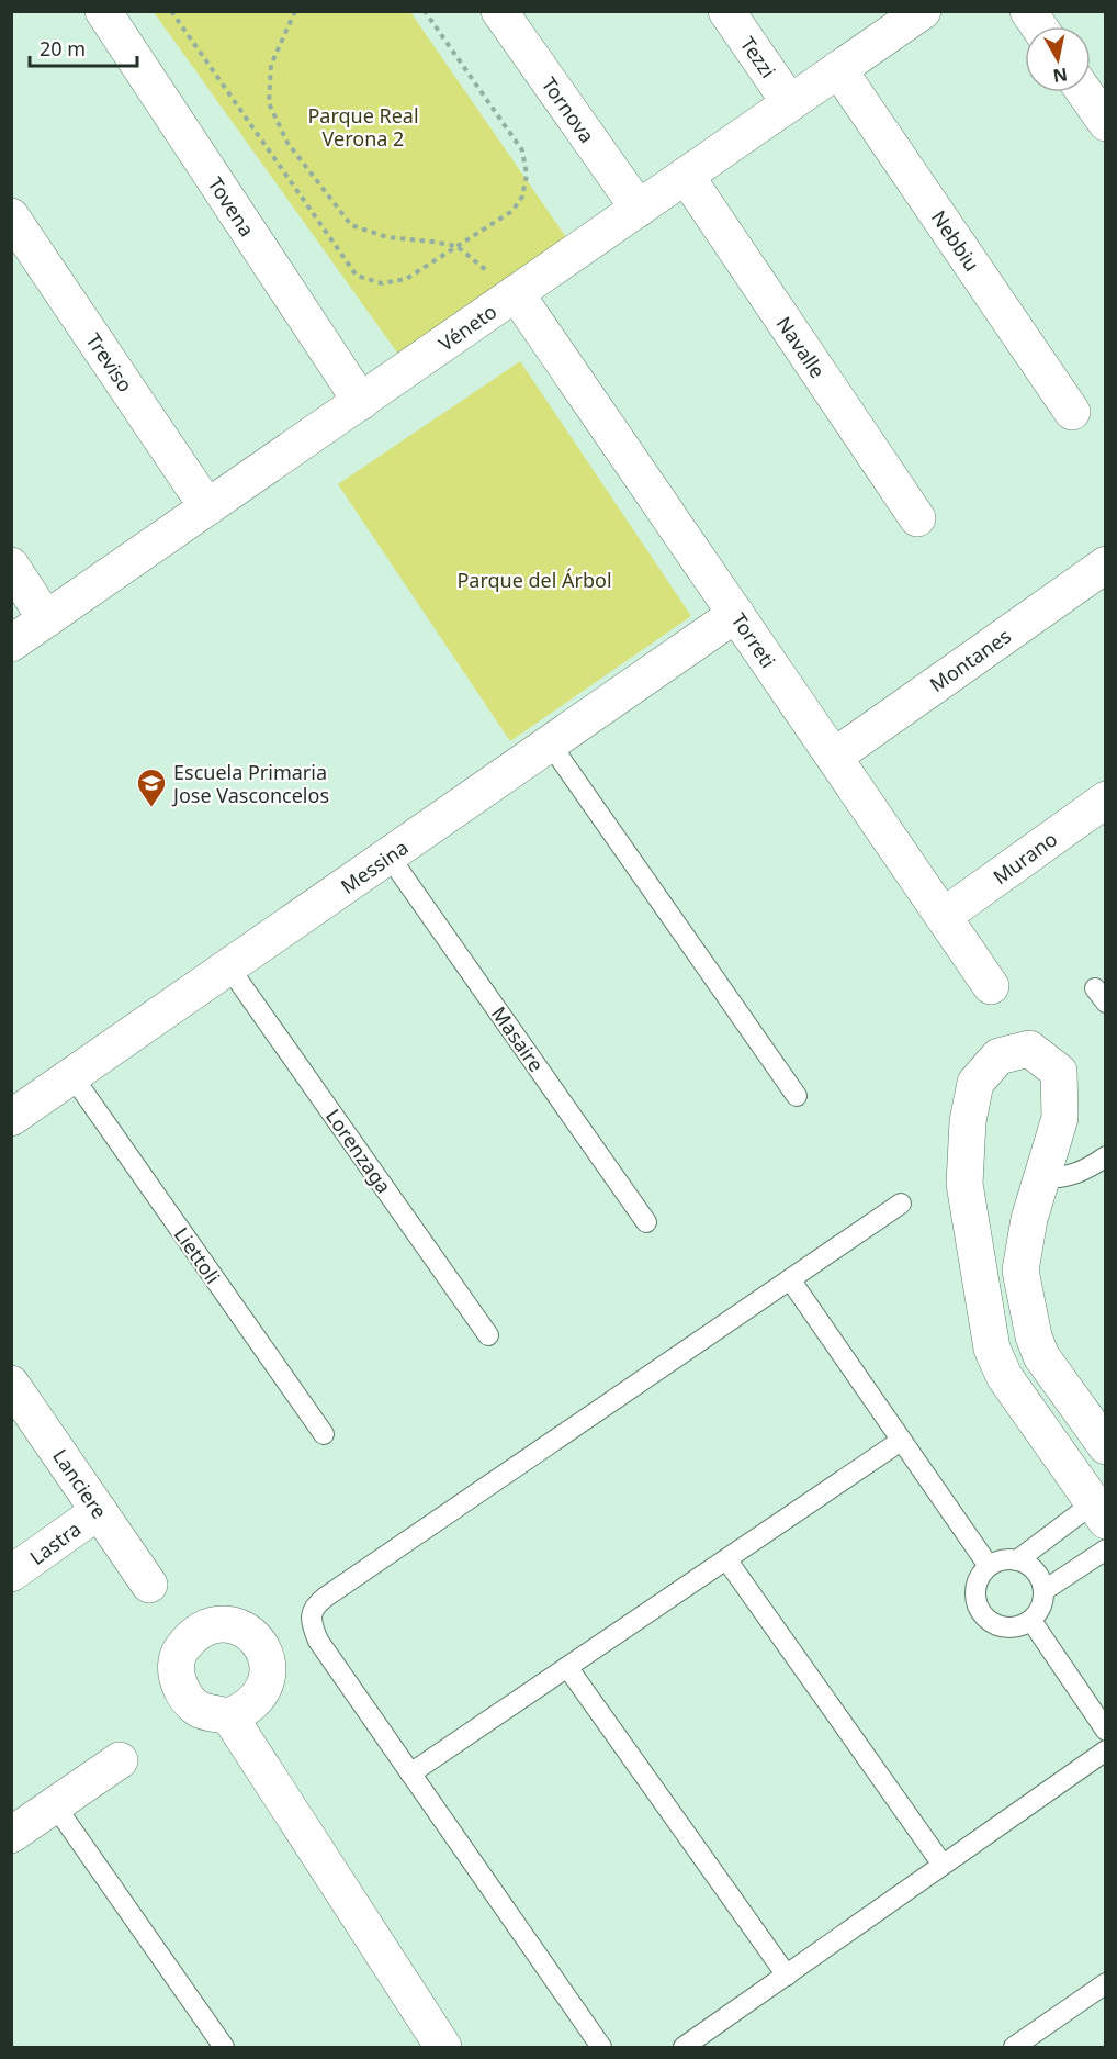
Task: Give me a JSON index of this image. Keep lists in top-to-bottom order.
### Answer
{
  "streets": {
    "street": [
      "Tezzi",
      "Tornova",
      "Tovena",
      "Nebbiu",
      "Véneto",
      "Navalle",
      "Treviso",
      "Torreti",
      "Montanes",
      "Murano",
      "Messina",
      "Lanciere",
      "Lastra"
    ],
    "lane": ["Masaire", "Lorenzaga", "Liettoli"]
  },
  "crossings": [
    ["Tezzi", "Véneto"],
    ["Tornova", "Véneto"],
    ["Tovena", "Véneto"],
    ["Nebbiu", "Véneto"],
    ["Véneto", "Navalle"],
    ["Véneto", "Treviso"],
    ["Véneto", "Torreti"],
    ["Torreti", "Montanes"],
    ["Torreti", "Murano"],
    ["Torreti", "Messina"],
    ["Messina", "Masaire"],
    ["Messina", "Lorenzaga"],
    ["Messina", "Liettoli"],
    ["Lanciere", "Lastra"]
  ],
  "parks": ["Parque Real Verona 2", "Parque del Árbol"],
  "places": {
    "school or university": ["Escuela Primaria Jose Vasconcelos"]
  },
  "scale_bar": "20 m",
  "north": "bottom"
}
